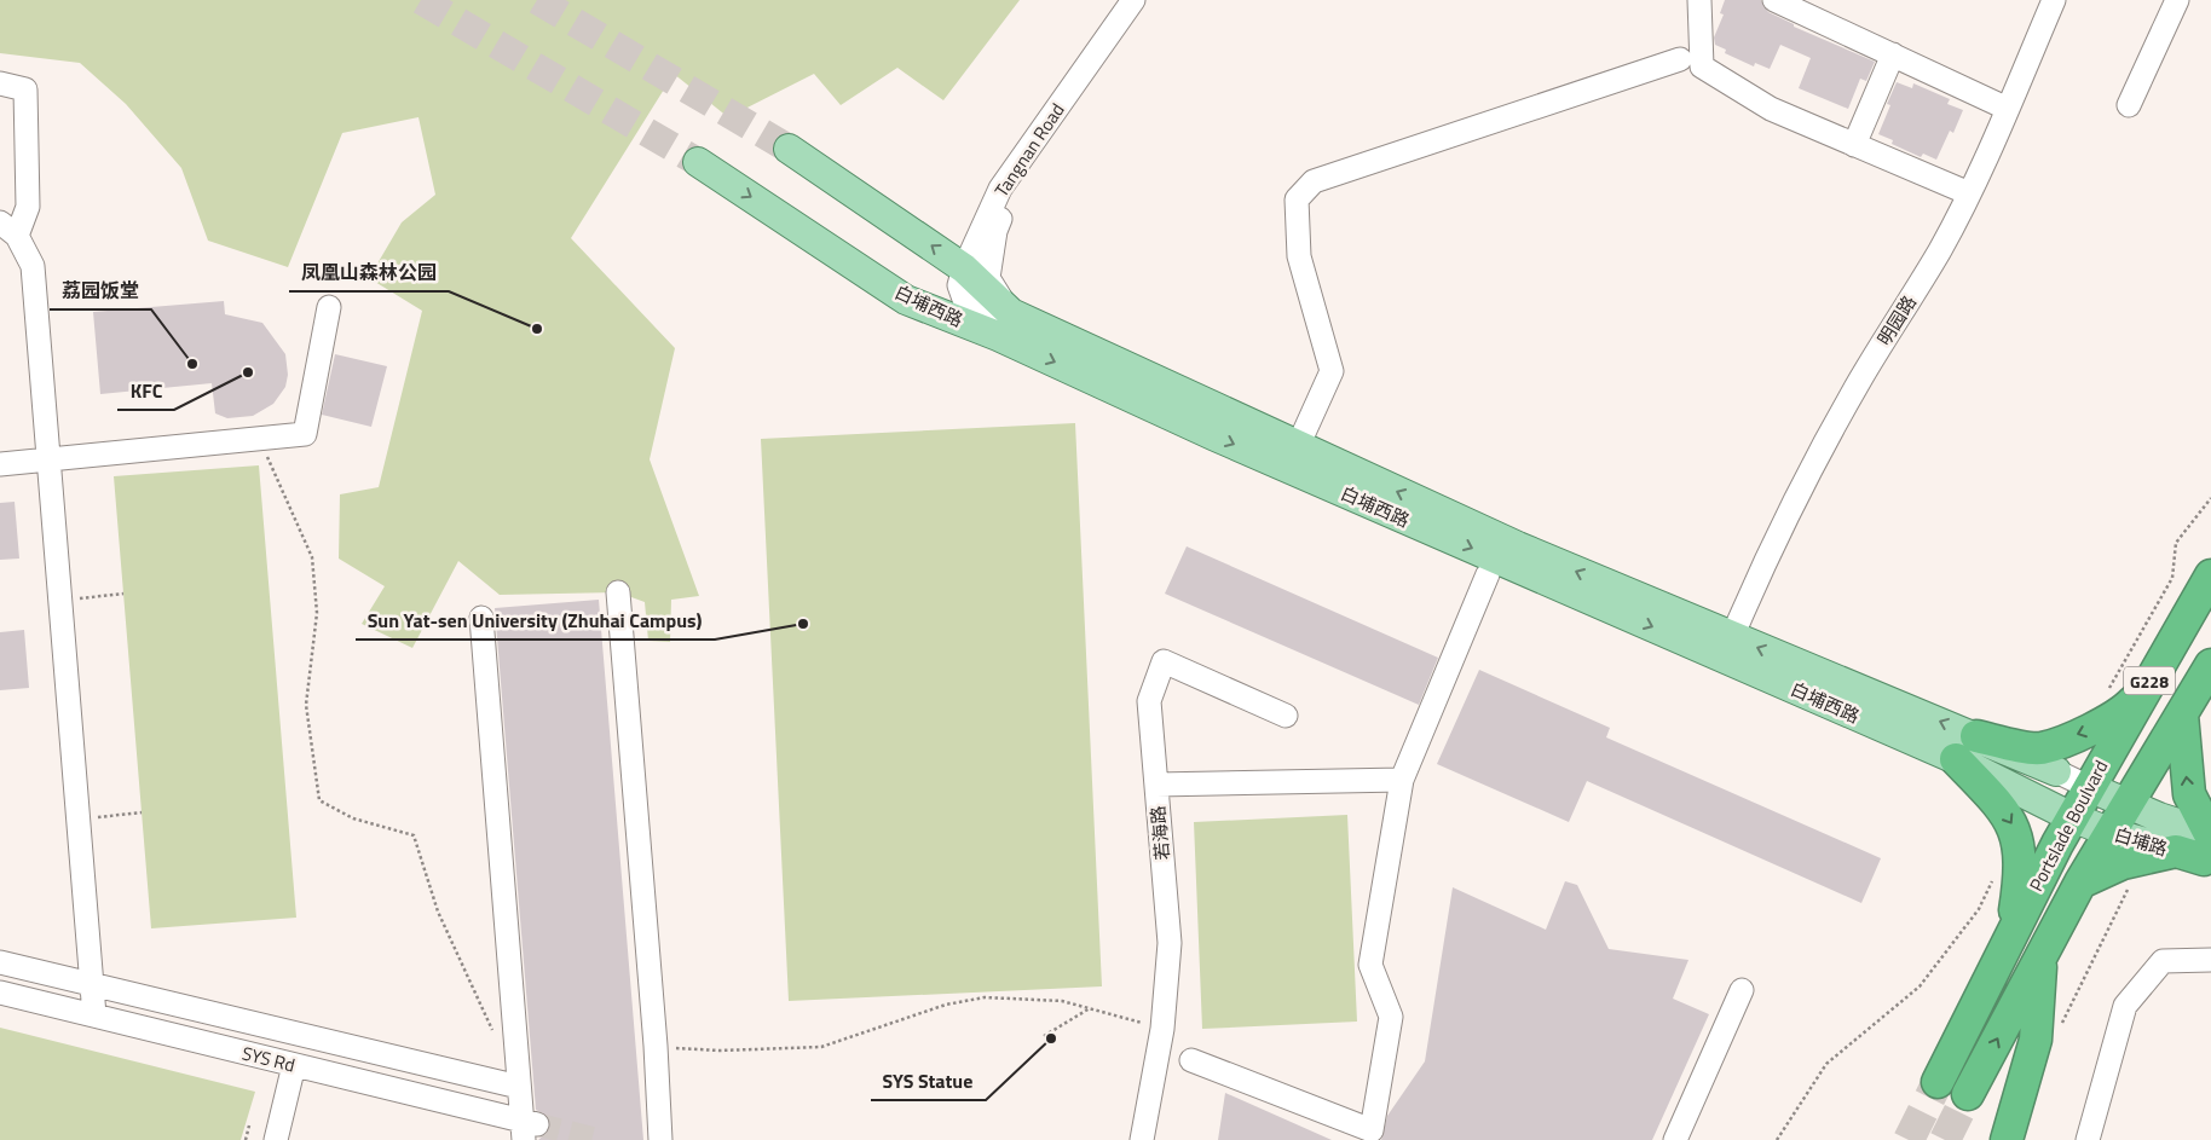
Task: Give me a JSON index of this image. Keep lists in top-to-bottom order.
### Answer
{
  "streets": {
    "highway": ["G228", "Portslade Boulvard"],
    "main road": ["白埔西路", "白埔路"],
    "street": [
      "Tangnan Road",
      "明园路",
      "若海路",
      "SYS Rd"
    ]
  },
  "crossings": [
    ["Tangnan Road", "白埔西路"],
    ["白埔西路", "明园路"],
    ["白埔西路", "Portslade Boulvard"],
    ["白埔西路", "白埔路"],
    ["Portslade Boulvard", "白埔路"]
  ],
  "places": [
    "凤凰山森林公园",
    "荔园饭堂",
    "KFC",
    "Sun Yat-sen University (Zhuhai Campus)",
    "SYS Statue"
  ]
}
